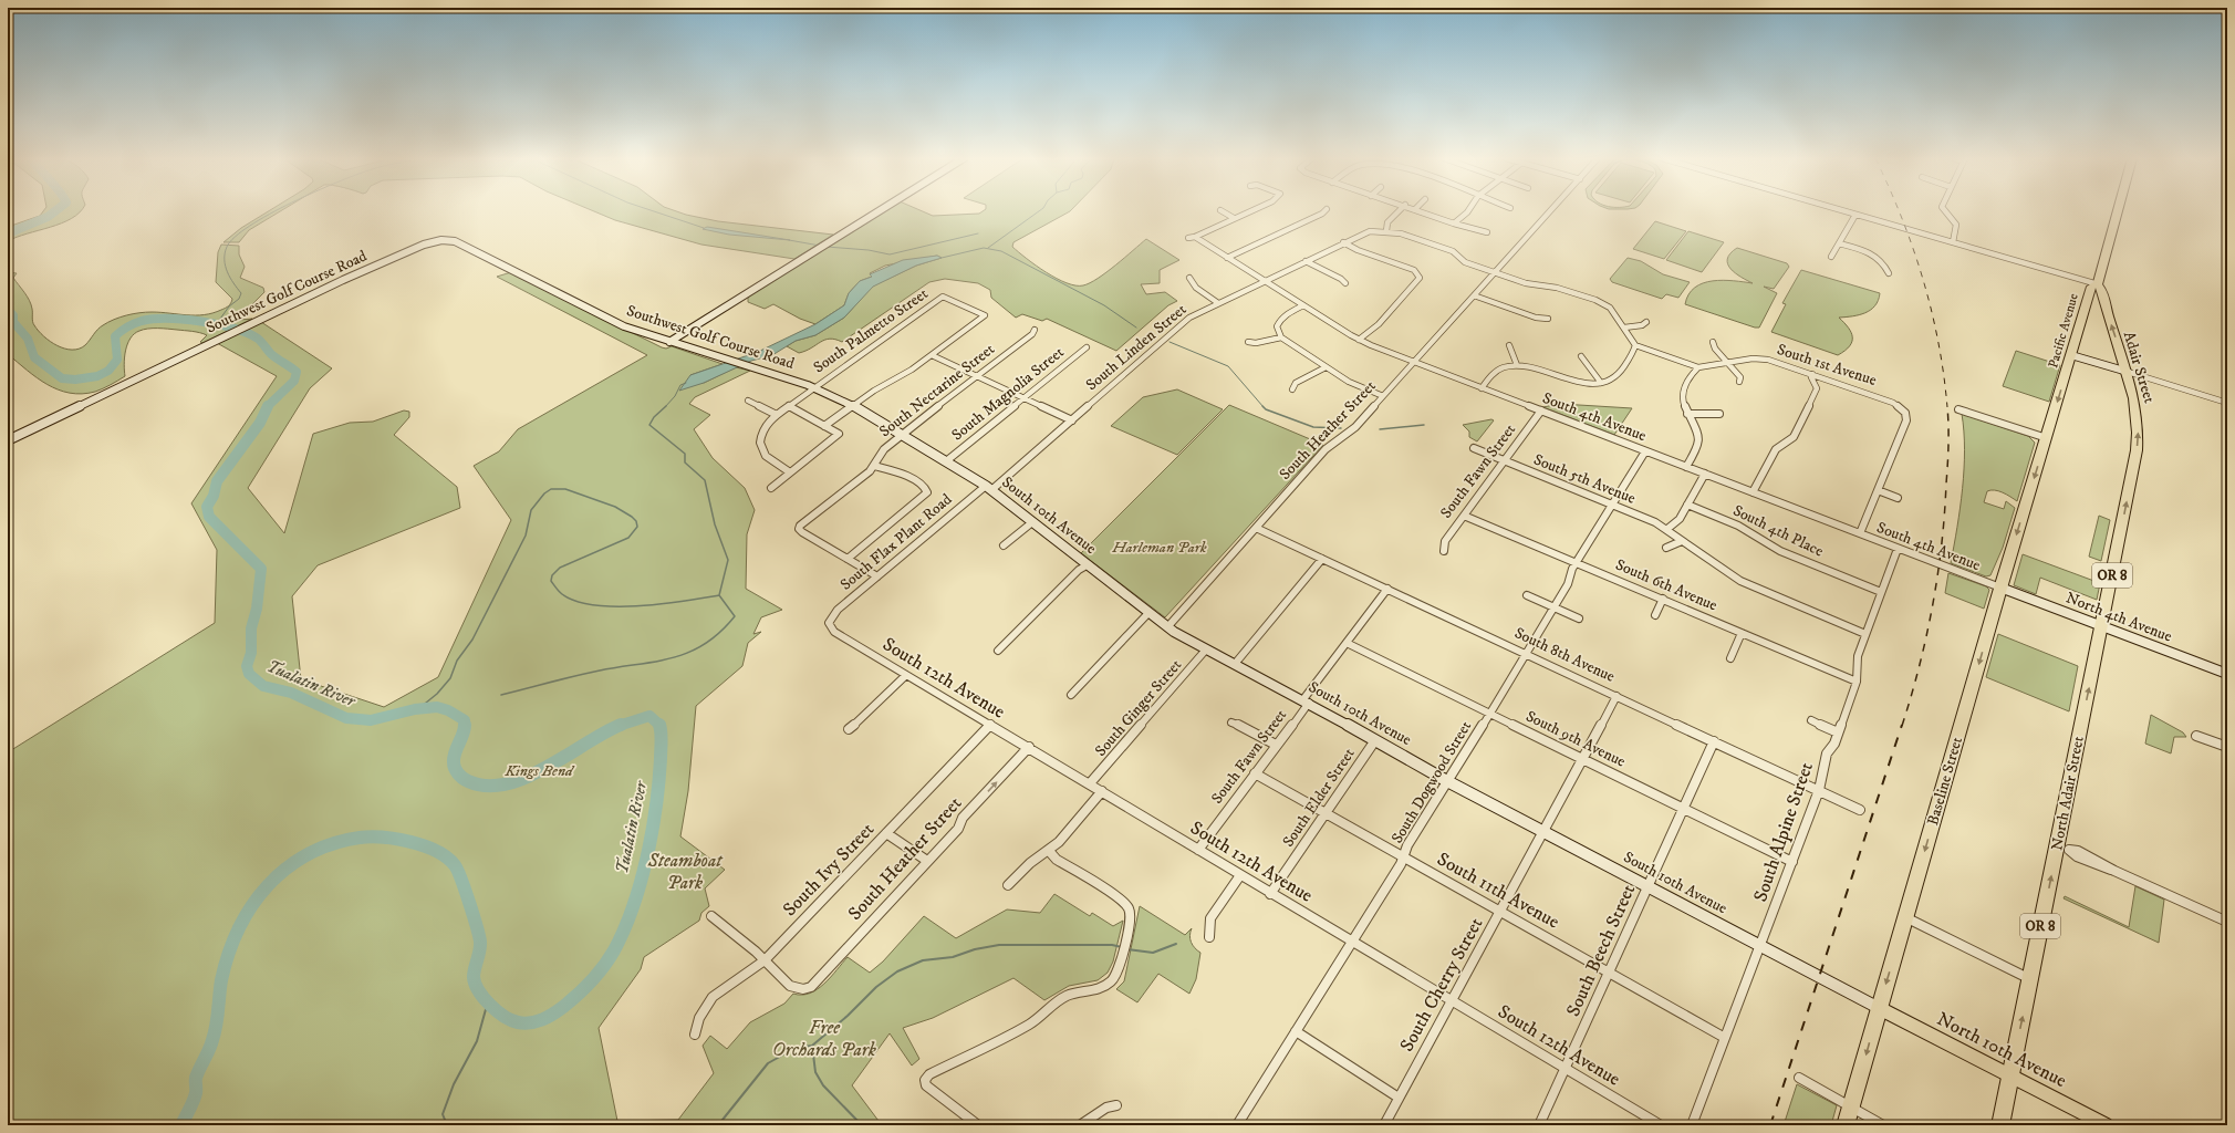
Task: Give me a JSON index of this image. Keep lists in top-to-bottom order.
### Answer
{
  "streets": {
    "highway": [
      "Pacific Avenue",
      "Adair Street",
      "OR 8",
      "Baseline Street",
      "North Adair Street"
    ],
    "main road": [
      "Southwest Golf Course Road",
      "South 10th Avenue",
      "North 4th Avenue",
      "North 10th Avenue"
    ],
    "street": [
      "South Palmetto Street",
      "South Linden Street",
      "South 1st Avenue",
      "South Nectarine Street",
      "South Magnolia Street",
      "South 4th Avenue",
      "South Heather Street",
      "South Fawn Street",
      "South 5th Avenue",
      "South 4th Place",
      "South Flax Plant Road",
      "South 6th Avenue",
      "South 8th Avenue",
      "South 12th Avenue",
      "South Ginger Street",
      "South 9th Avenue",
      "South Dogwood Street",
      "South Elder Street",
      "South Alpine Street",
      "South Ivy Street",
      "South 11th Avenue",
      "South Beech Street",
      "South Cherry Street"
    ]
  },
  "crossings": [
    ["Southwest Golf Course Road", "South Palmetto Street"],
    ["Southwest Golf Course Road", "South 10th Avenue"],
    ["Pacific Avenue", "Adair Street"],
    ["Pacific Avenue", "Baseline Street"],
    ["South Linden Street", "South 4th Avenue"],
    ["South Linden Street", "South 10th Avenue"],
    ["South Linden Street", "South Flax Plant Road"],
    ["Adair Street", "North Adair Street"],
    ["South Nectarine Street", "South 10th Avenue"],
    ["South Magnolia Street", "South 10th Avenue"],
    ["South 4th Avenue", "South Heather Street"],
    ["South 4th Avenue", "South Fawn Street"],
    ["South 4th Avenue", "North 4th Avenue"],
    ["South 4th Avenue", "Baseline Street"],
    ["South 4th Avenue", "South Dogwood Street"],
    ["South 4th Avenue", "South Alpine Street"],
    ["South Heather Street", "South 10th Avenue"],
    ["South Heather Street", "South 8th Avenue"],
    ["South Heather Street", "South 12th Avenue"],
    ["South Heather Street", "South Ivy Street"],
    ["South Fawn Street", "South 5th Avenue"],
    ["South Fawn Street", "South 10th Avenue"],
    ["South Fawn Street", "South 6th Avenue"],
    ["South Fawn Street", "South 8th Avenue"],
    ["South Fawn Street", "South 12th Avenue"],
    ["South Fawn Street", "South 9th Avenue"],
    ["South Fawn Street", "South 11th Avenue"],
    ["South 5th Avenue", "South Dogwood Street"],
    ["South 5th Avenue", "South Alpine Street"],
    ["South 10th Avenue", "South Flax Plant Road"],
    ["South 10th Avenue", "South Ginger Street"],
    ["South 10th Avenue", "Baseline Street"],
    ["South 10th Avenue", "South Dogwood Street"],
    ["South 10th Avenue", "South Elder Street"],
    ["South 10th Avenue", "South Alpine Street"],
    ["South 10th Avenue", "South Beech Street"],
    ["South 10th Avenue", "South Cherry Street"],
    ["South 10th Avenue", "North 10th Avenue"],
    ["South 4th Place", "South Alpine Street"],
    ["South Flax Plant Road", "South 12th Avenue"],
    ["South 6th Avenue", "South Dogwood Street"],
    ["South 6th Avenue", "South Alpine Street"],
    ["North 4th Avenue", "Baseline Street"],
    ["North 4th Avenue", "North Adair Street"],
    ["South 8th Avenue", "South Dogwood Street"],
    ["South 8th Avenue", "South Alpine Street"],
    ["South 8th Avenue", "South Beech Street"],
    ["South 8th Avenue", "South Cherry Street"],
    ["South 12th Avenue", "South Ginger Street"],
    ["South 12th Avenue", "South Dogwood Street"],
    ["South 12th Avenue", "South Elder Street"],
    ["South 12th Avenue", "South Ivy Street"],
    ["South 12th Avenue", "South Beech Street"],
    ["South 12th Avenue", "South Cherry Street"],
    ["South 9th Avenue", "South Dogwood Street"],
    ["South 9th Avenue", "South Alpine Street"],
    ["South 9th Avenue", "South Beech Street"],
    ["South 9th Avenue", "South Cherry Street"],
    ["Baseline Street", "North 10th Avenue"],
    ["South Dogwood Street", "South 11th Avenue"],
    ["North Adair Street", "North 10th Avenue"],
    ["South Elder Street", "South 11th Avenue"],
    ["South Alpine Street", "South 11th Avenue"],
    ["South 11th Avenue", "South Beech Street"],
    ["South 11th Avenue", "South Cherry Street"]
  ],
  "one_way": [
    "Pacific Avenue",
    "Adair Street",
    "Baseline Street",
    "North Adair Street"
  ],
  "water": ["Tualatin River"],
  "parks": [
    "Harleman Park",
    "Kings Bend",
    "Steamboat Park",
    "Free Orchards Park"
  ]
}
